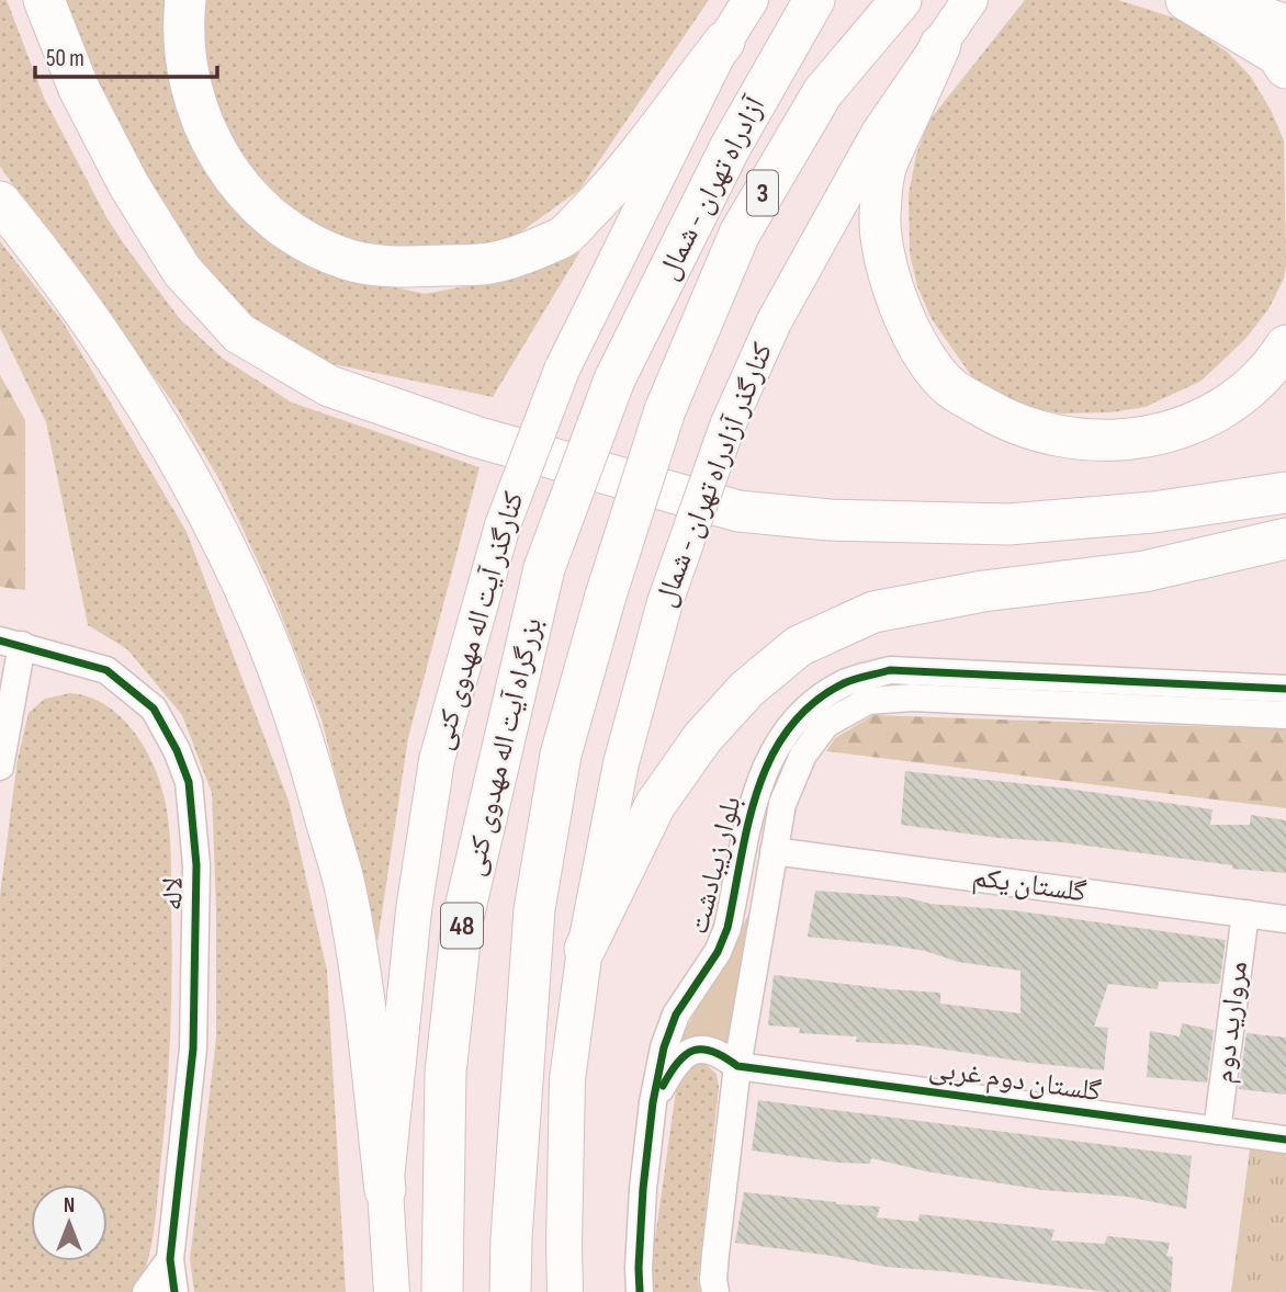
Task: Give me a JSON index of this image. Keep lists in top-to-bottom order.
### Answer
{
  "streets": {
    "highway": [
      "آزادراه تهران - شمال",
      "3",
      "بزرگراه آیت اله مهدوی کنی",
      "48"
    ],
    "main road": ["کنارگذر آزادراه تهران - شمال", "کنارگذر آیت اله مهدوی کنی"],
    "street": [
      "بلوار زیبادشت",
      "گلستان یکم",
      "لاله",
      "مروارید دوم",
      "گلستان دوم غربی"
    ]
  },
  "crossings": [
    ["آزادراه تهران - شمال", "بزرگراه آیت اله مهدوی کنی"],
    ["بلوار زیبادشت", "گلستان یکم"],
    ["بلوار زیبادشت", "گلستان دوم غربی"],
    ["گلستان یکم", "مروارید دوم"],
    ["مروارید دوم", "گلستان دوم غربی"]
  ],
  "scale_bar": "50 m",
  "north": "top"
}
